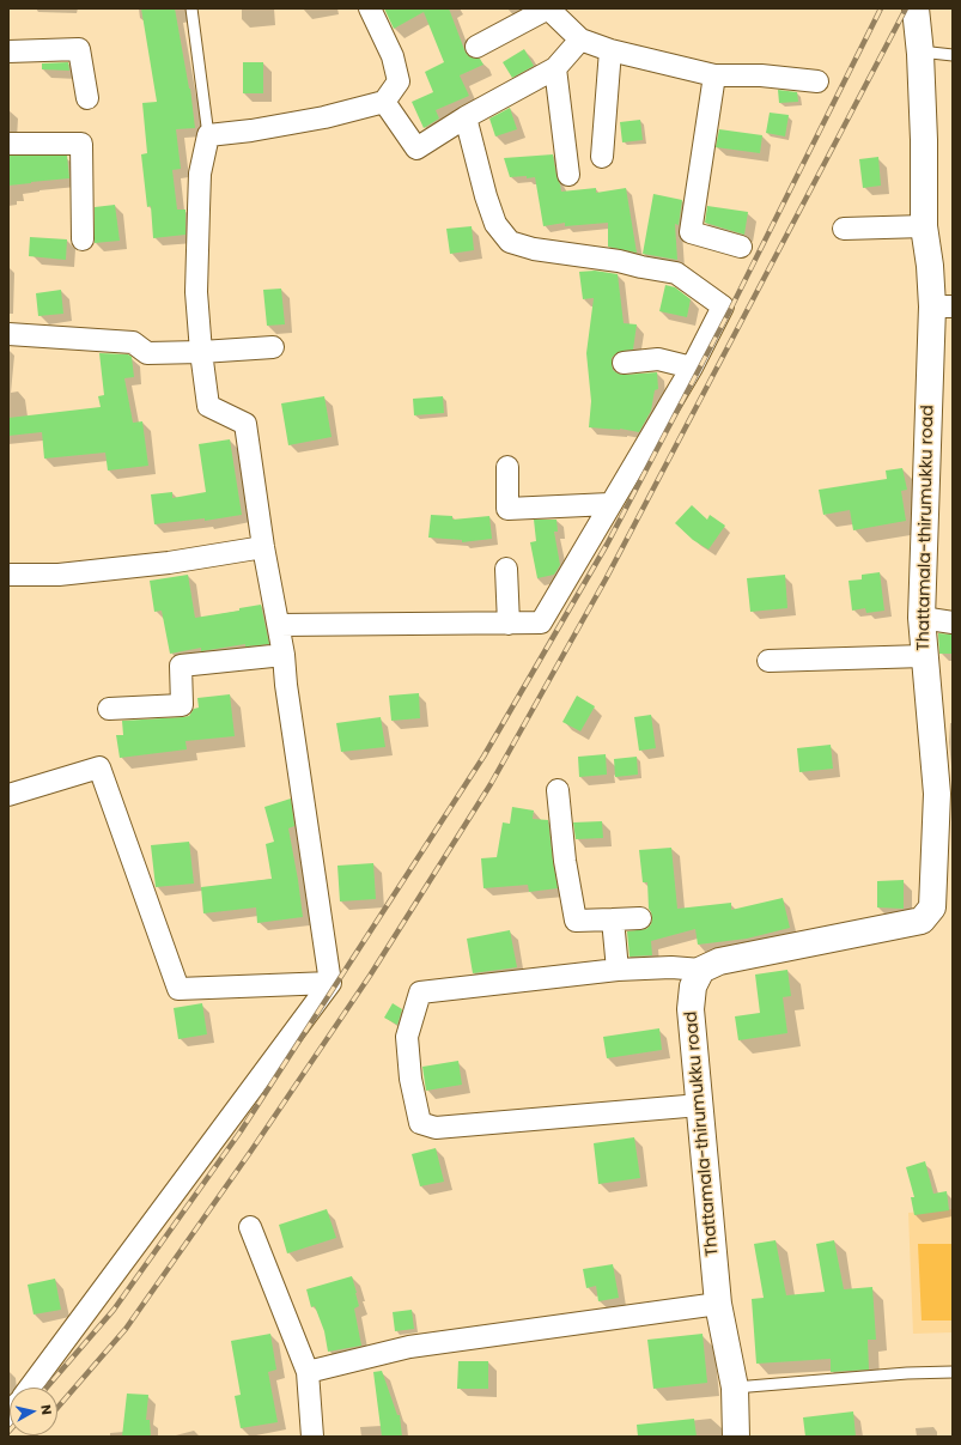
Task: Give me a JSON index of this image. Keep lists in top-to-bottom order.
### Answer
{
  "streets": {
    "street": ["Thattamala-thirumukku road"]
  },
  "north": "right"
}
